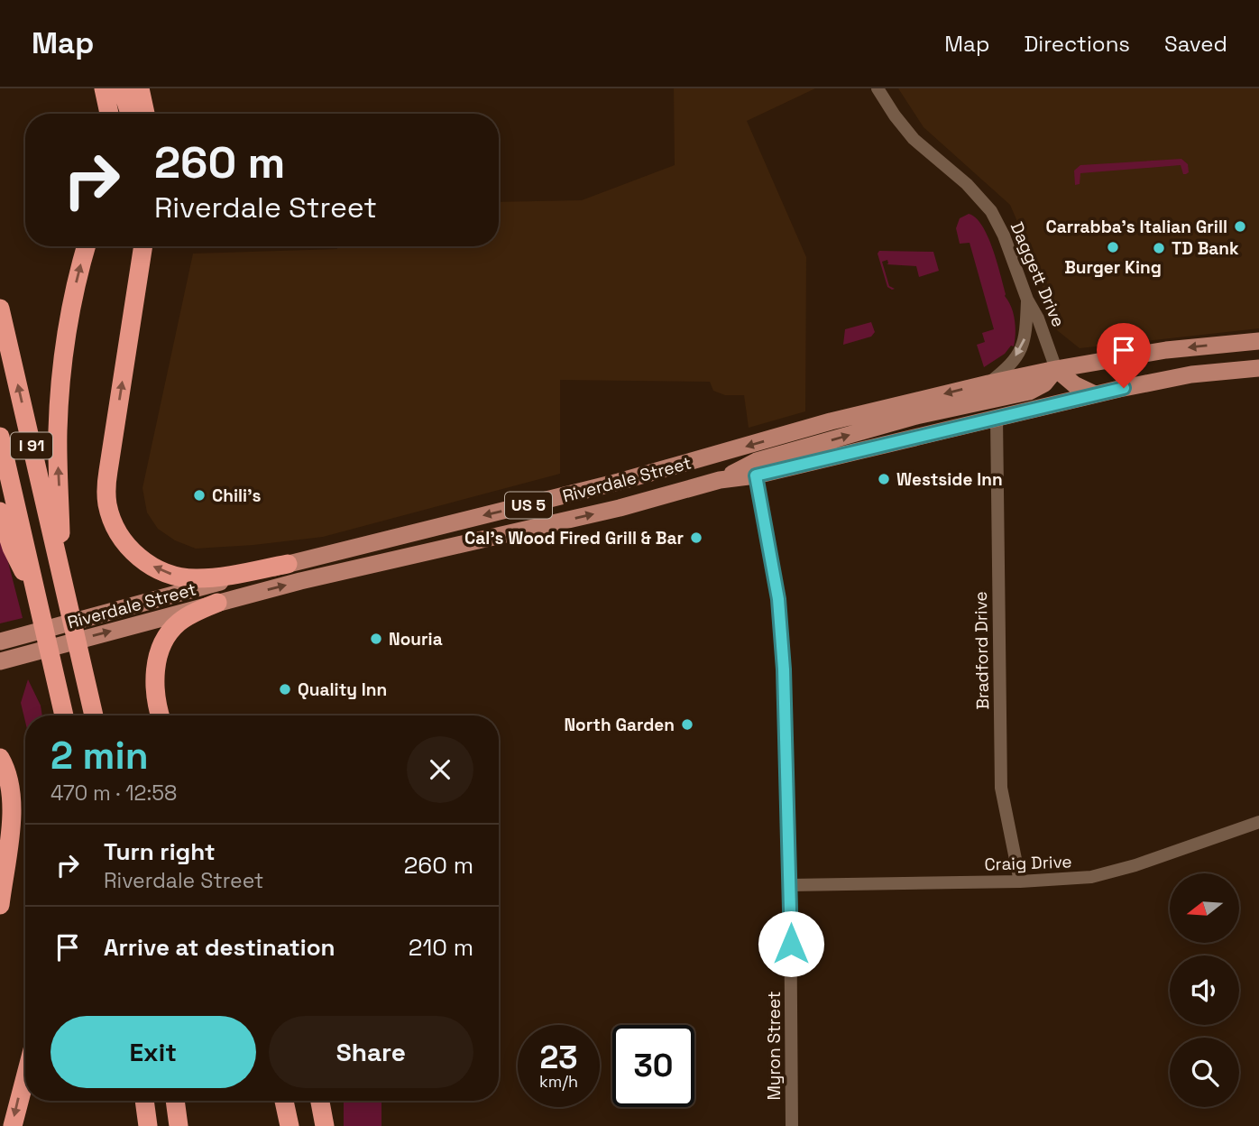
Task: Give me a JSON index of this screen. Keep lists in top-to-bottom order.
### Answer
{
  "streets": {
    "highway": ["I 91"],
    "main road": ["Riverdale Street", "US 5"],
    "street": [
      "Daggett Drive",
      "Bradford Drive",
      "Craig Drive",
      "Myron Street"
    ]
  },
  "crossings": [
    ["Daggett Drive", "Riverdale Street"],
    ["Riverdale Street", "Bradford Drive"],
    ["Riverdale Street", "Myron Street"],
    ["Bradford Drive", "Craig Drive"],
    ["Craig Drive", "Myron Street"]
  ],
  "places": [
    "Carrabba's Italian Grill",
    "Burger King",
    "TD Bank",
    "Westside Inn",
    "Chili's",
    "Cal's Wood Fired Grill & Bar",
    "Nouria",
    "Quality Inn",
    "North Garden"
  ],
  "north": "left",
  "page": {
    "header": "Map",
    "nav": ["Map", "Directions", "Saved"],
    "turn": ["260 m", "Riverdale Street"],
    "heading": ["2 min", "470 m · 12:58"],
    "list": [
      {
        "name": "Turn right",
        "note": "Riverdale Street",
        "value": "260 m"
      },
      {
        "name": "Arrive at destination",
        "value": "210 m"
      }
    ],
    "buttons": ["Exit", "Share"],
    "speed": "23 km/h",
    "limit": "30"
  }
}
